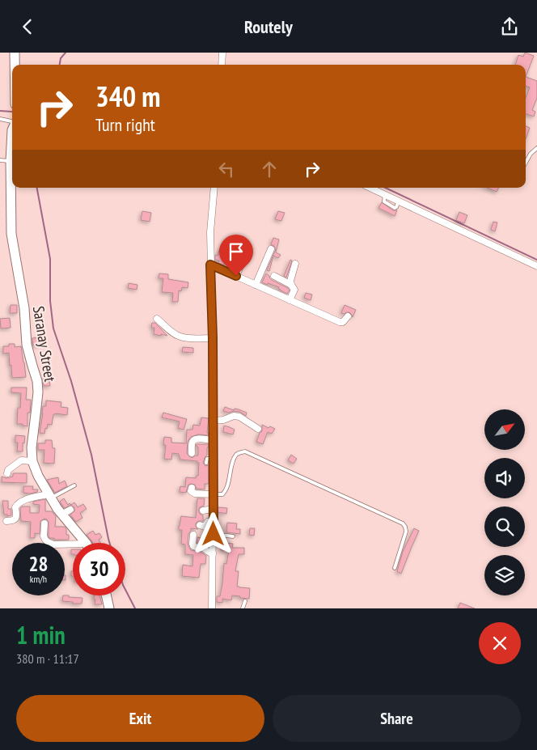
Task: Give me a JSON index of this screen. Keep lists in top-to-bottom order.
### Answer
{
  "streets": {
    "street": ["Saranay Street"]
  },
  "north": "top right",
  "page": {
    "header": "Routely",
    "turn": ["340 m", "Turn right"],
    "speed": "28 km/h",
    "limit": "30",
    "heading": ["1 min", "380 m · 11:17"],
    "buttons": ["Exit", "Share"]
  }
}
